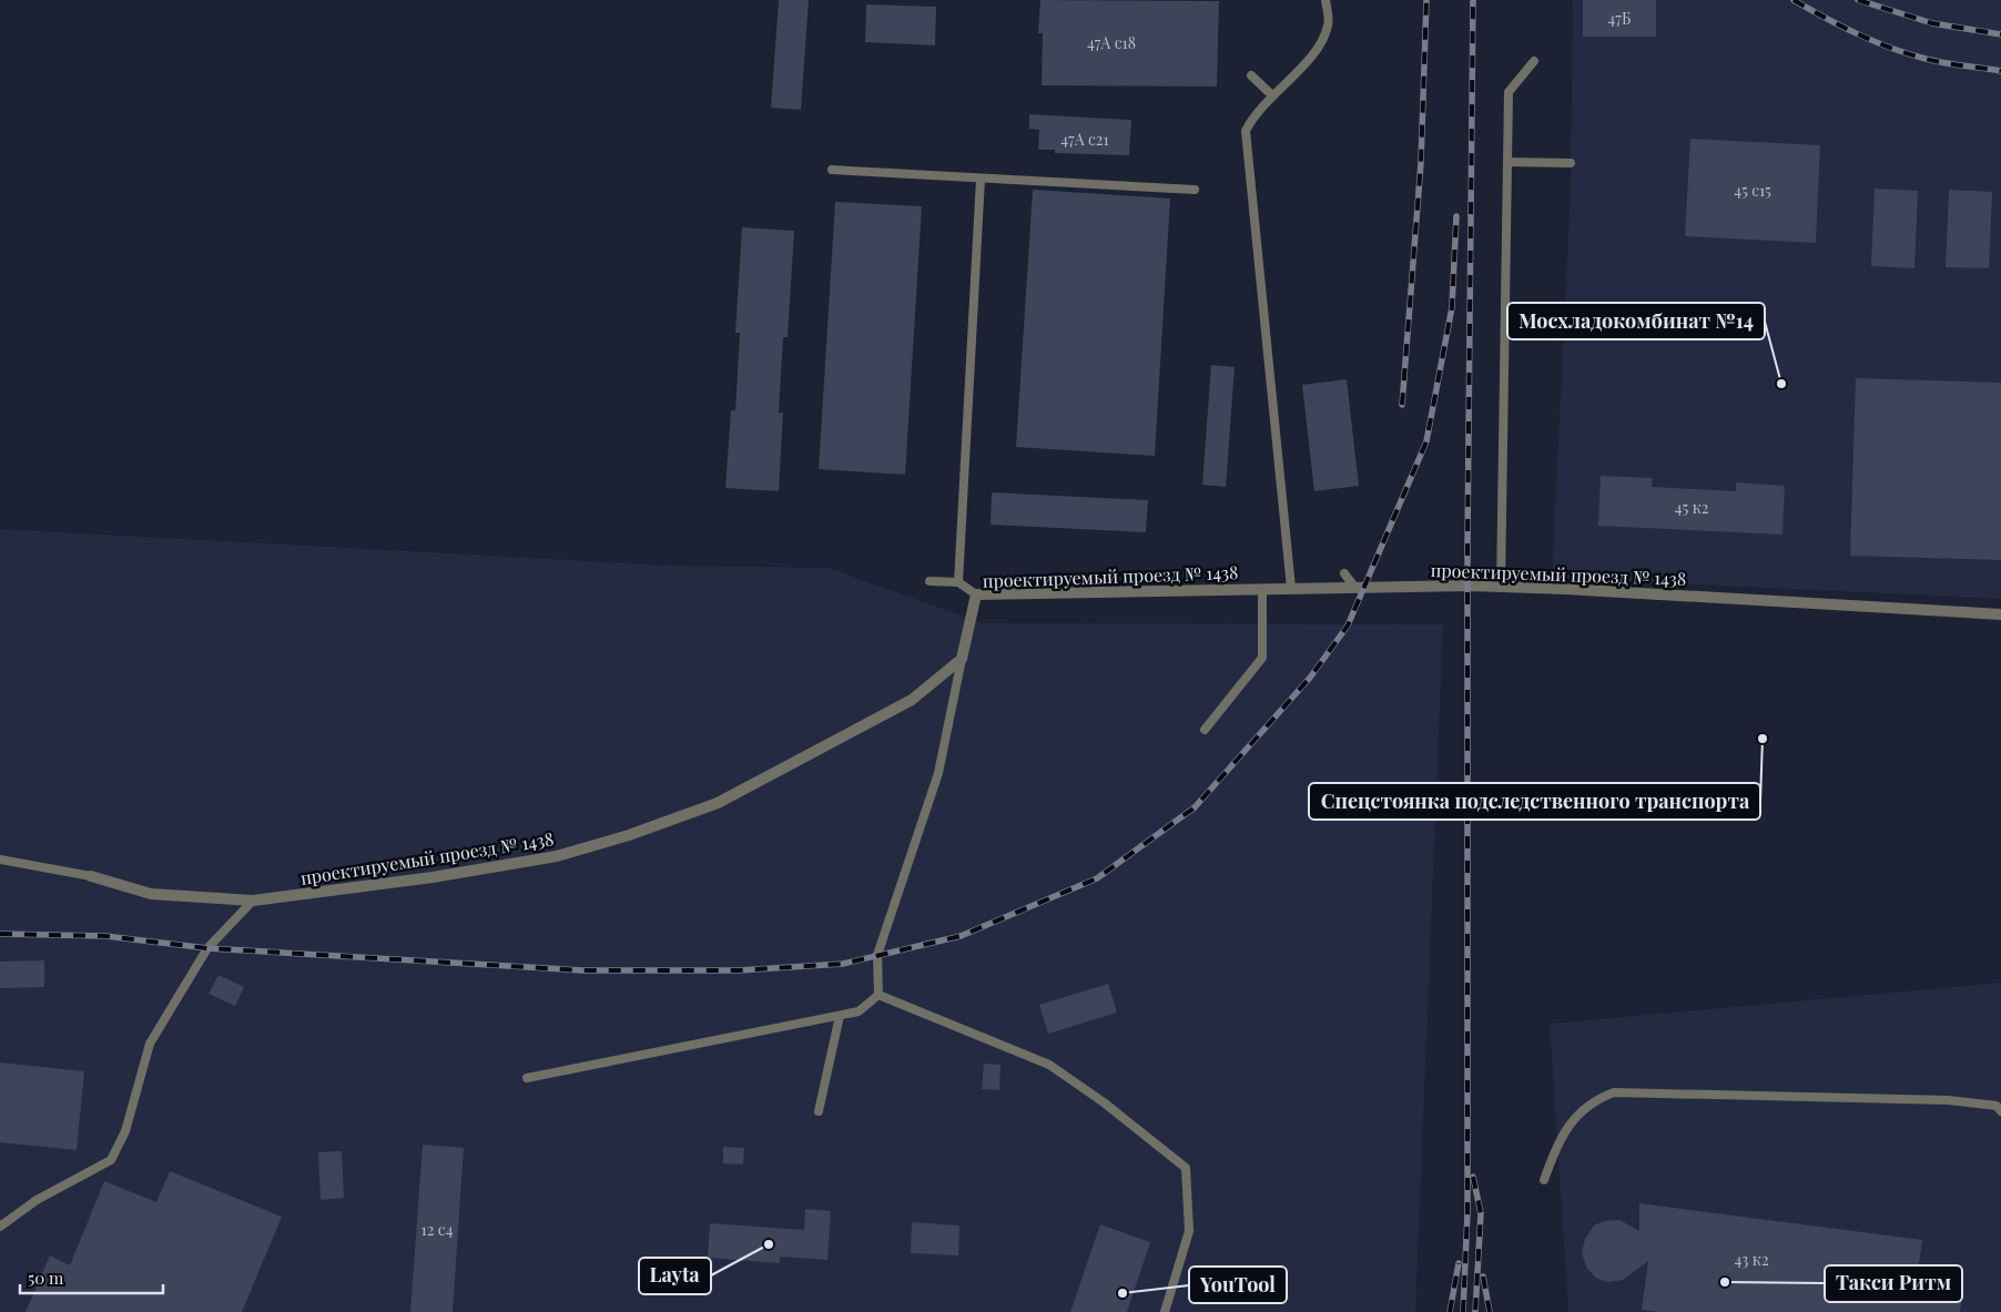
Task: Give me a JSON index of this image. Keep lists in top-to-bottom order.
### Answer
{
  "streets": {
    "street": ["проектируемый проезд № 1438"]
  },
  "places": [
    "Мосхладокомбинат №14",
    "Спецстоянка подследственного транспорта",
    "Layta",
    "Такси Ритм",
    "YouTool"
  ],
  "house_numbers": [
    "47Б",
    "47А с18",
    "47А с21",
    "45 с15",
    "45 к2",
    "12 с4",
    "43 к2"
  ],
  "scale_bar": "50 m"
}
